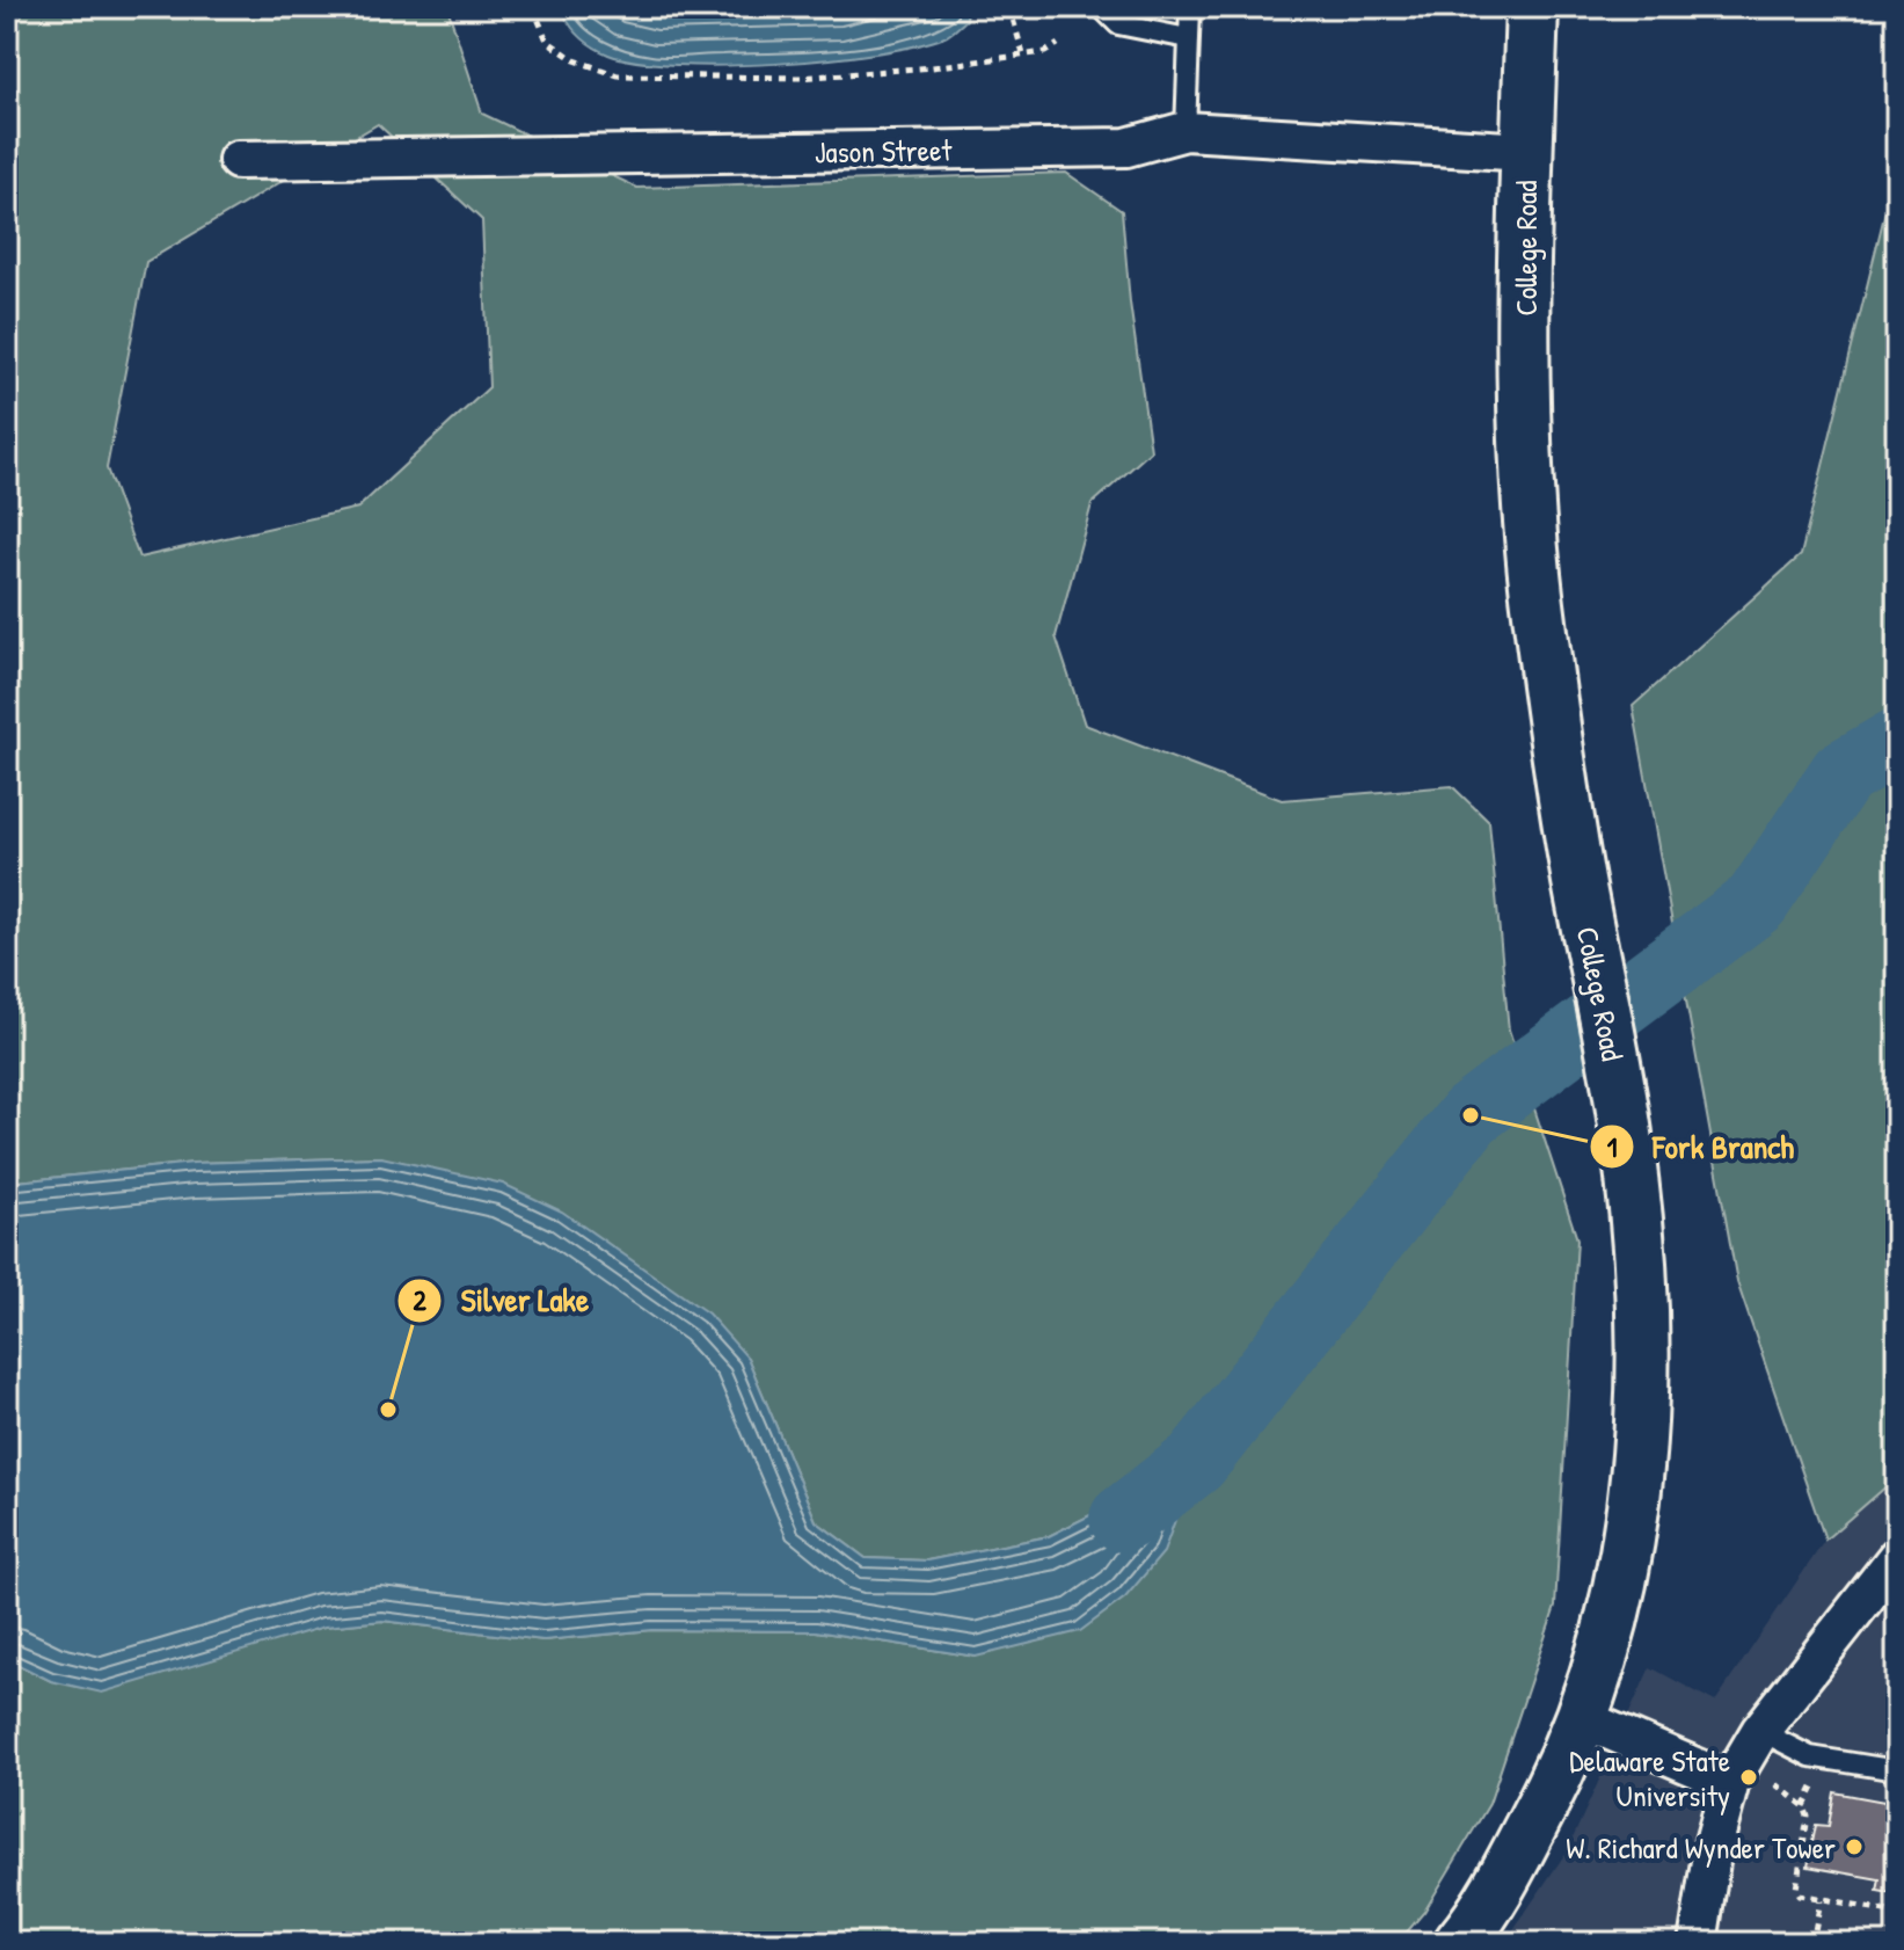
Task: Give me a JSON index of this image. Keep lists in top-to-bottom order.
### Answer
{
  "streets": {
    "street": ["Jason Street", "College Road"]
  },
  "crossings": [
    ["Jason Street", "College Road"]
  ],
  "places": [
    "Fork Branch",
    "Silver Lake",
    "Delaware State University",
    "W. Richard Wynder Tower"
  ]
}
